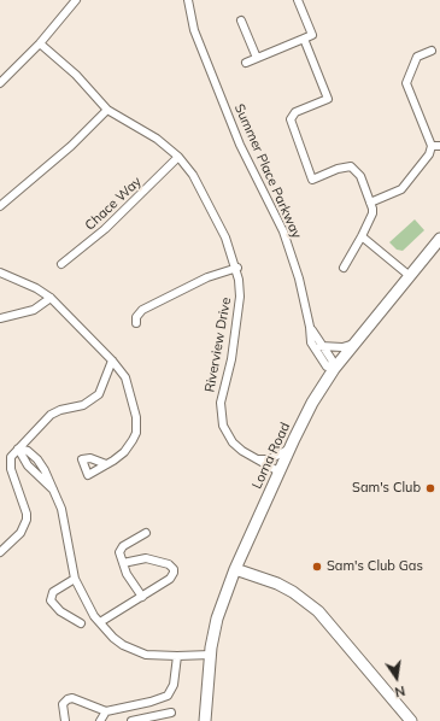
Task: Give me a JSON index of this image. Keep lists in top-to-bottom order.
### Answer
{
  "streets": {
    "street": [
      "Summer Place Parkway",
      "Chace Way",
      "Riverview Drive",
      "Lorna Road"
    ]
  },
  "crossings": [
    ["Summer Place Parkway", "Lorna Road"],
    ["Chace Way", "Riverview Drive"],
    ["Riverview Drive", "Lorna Road"]
  ],
  "places": ["Sam's Club", "Sam's Club Gas"],
  "north": "bottom"
}
